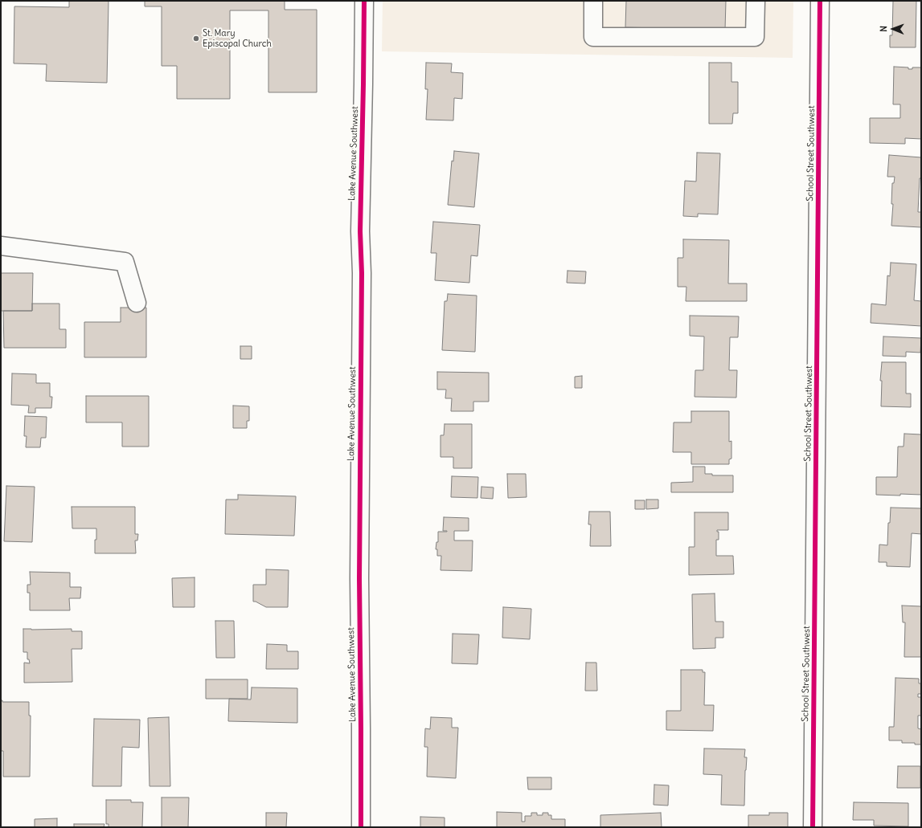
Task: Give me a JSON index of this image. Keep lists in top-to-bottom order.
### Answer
{
  "streets": {
    "street": ["Lake Avenue Southwest", "School Street Southwest"]
  },
  "places": ["St. Mary Episcopal Church"],
  "north": "left"
}
